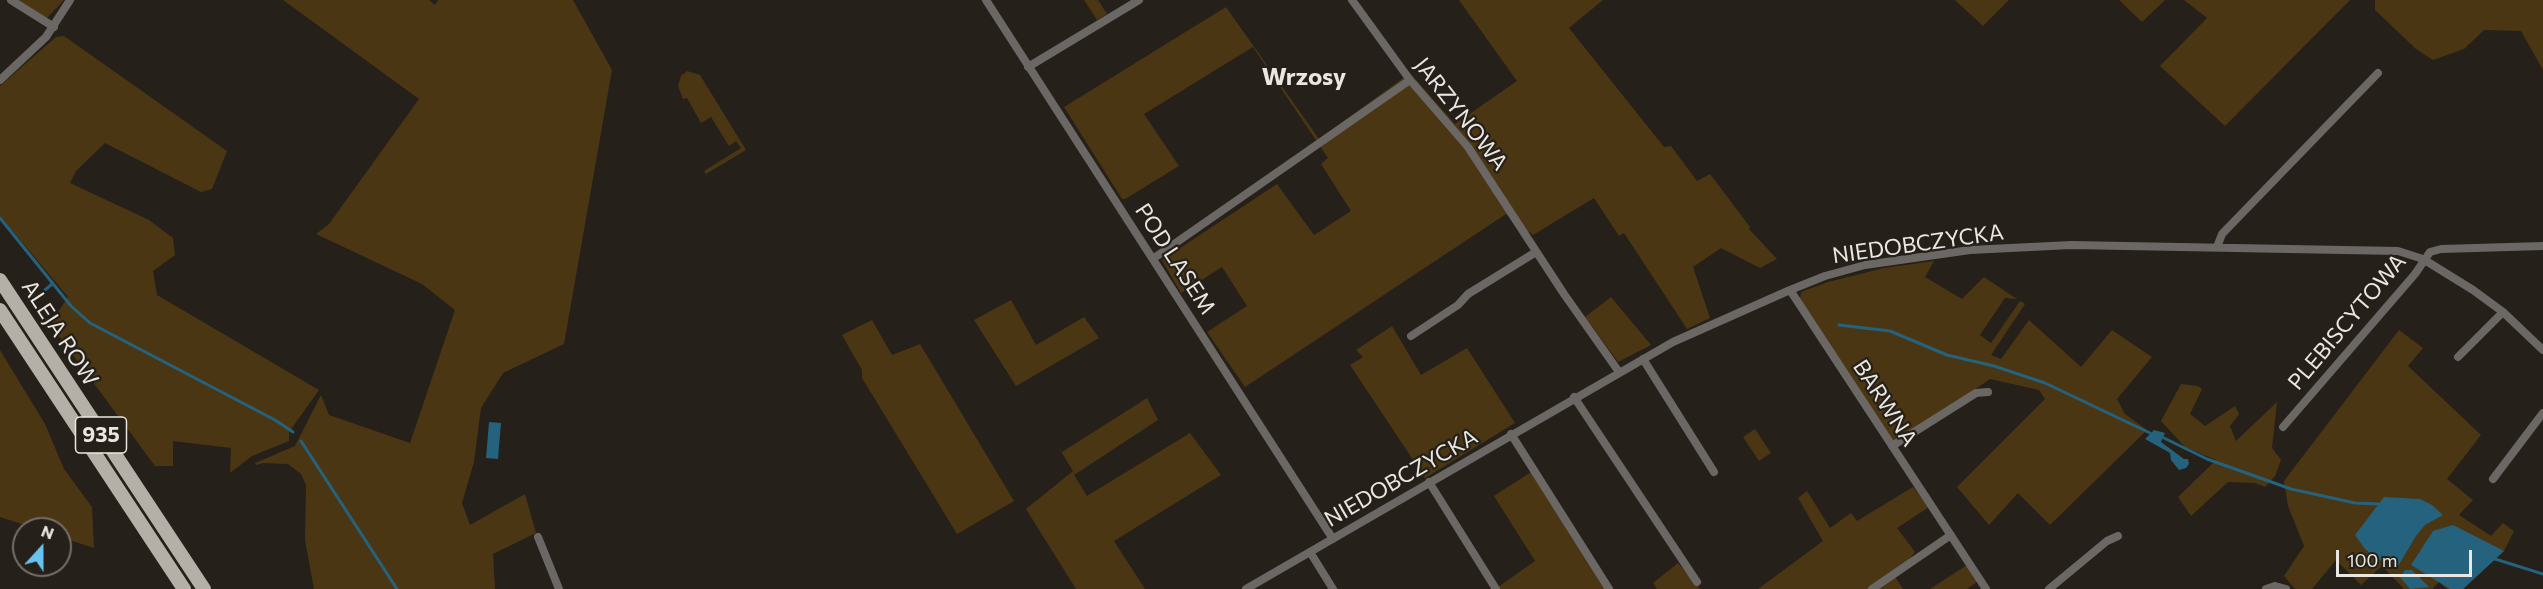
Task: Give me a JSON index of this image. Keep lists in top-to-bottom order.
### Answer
{
  "streets": {
    "main road": ["ALEJA ROW", "935"],
    "street": [
      "JARZYNOWA",
      "NIEDOBCZYCKA",
      "POD LASEM",
      "PLEBISCYTOWA",
      "BARWNA"
    ]
  },
  "crossings": [
    ["JARZYNOWA", "NIEDOBCZYCKA"],
    ["NIEDOBCZYCKA", "POD LASEM"],
    ["NIEDOBCZYCKA", "PLEBISCYTOWA"],
    ["NIEDOBCZYCKA", "BARWNA"]
  ],
  "districts": ["Wrzosy"],
  "scale_bar": "100 m",
  "north": "top"
}
